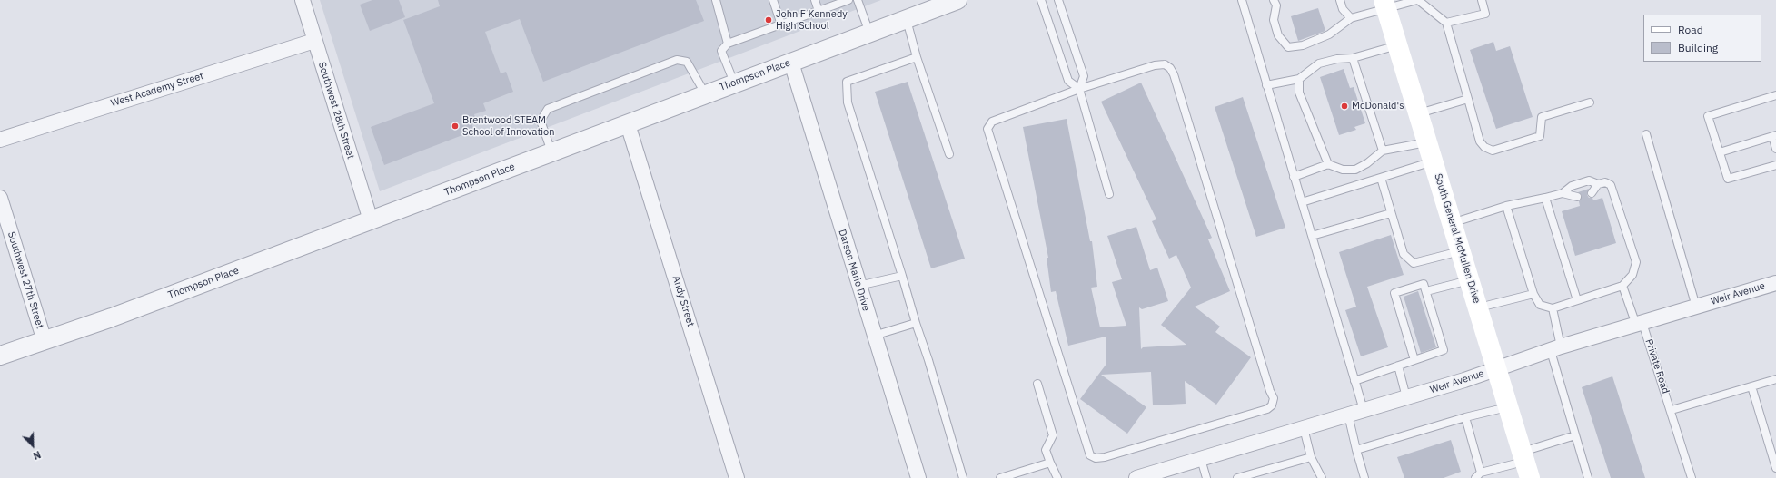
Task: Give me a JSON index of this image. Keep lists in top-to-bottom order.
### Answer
{
  "streets": {
    "main road": ["South General McMullen Drive"],
    "street": [
      "Thompson Place",
      "West Academy Street",
      "Southwest 28th Street",
      "Darson Marie Drive",
      "Southwest 27th Street",
      "Weir Avenue",
      "Andy Street"
    ],
    "lane": ["Private Road"]
  },
  "crossings": [
    ["Thompson Place", "Southwest 28th Street"],
    ["Thompson Place", "Darson Marie Drive"],
    ["Thompson Place", "Southwest 27th Street"],
    ["Thompson Place", "Andy Street"],
    ["West Academy Street", "Southwest 28th Street"],
    ["South General McMullen Drive", "Weir Avenue"],
    ["Weir Avenue", "Private Road"]
  ],
  "places": ["John F Kennedy High School", "McDonald's", "Brentwood STEAM School of Innovation"],
  "legend": ["Road", "Building"],
  "north": "bottom right"
}
